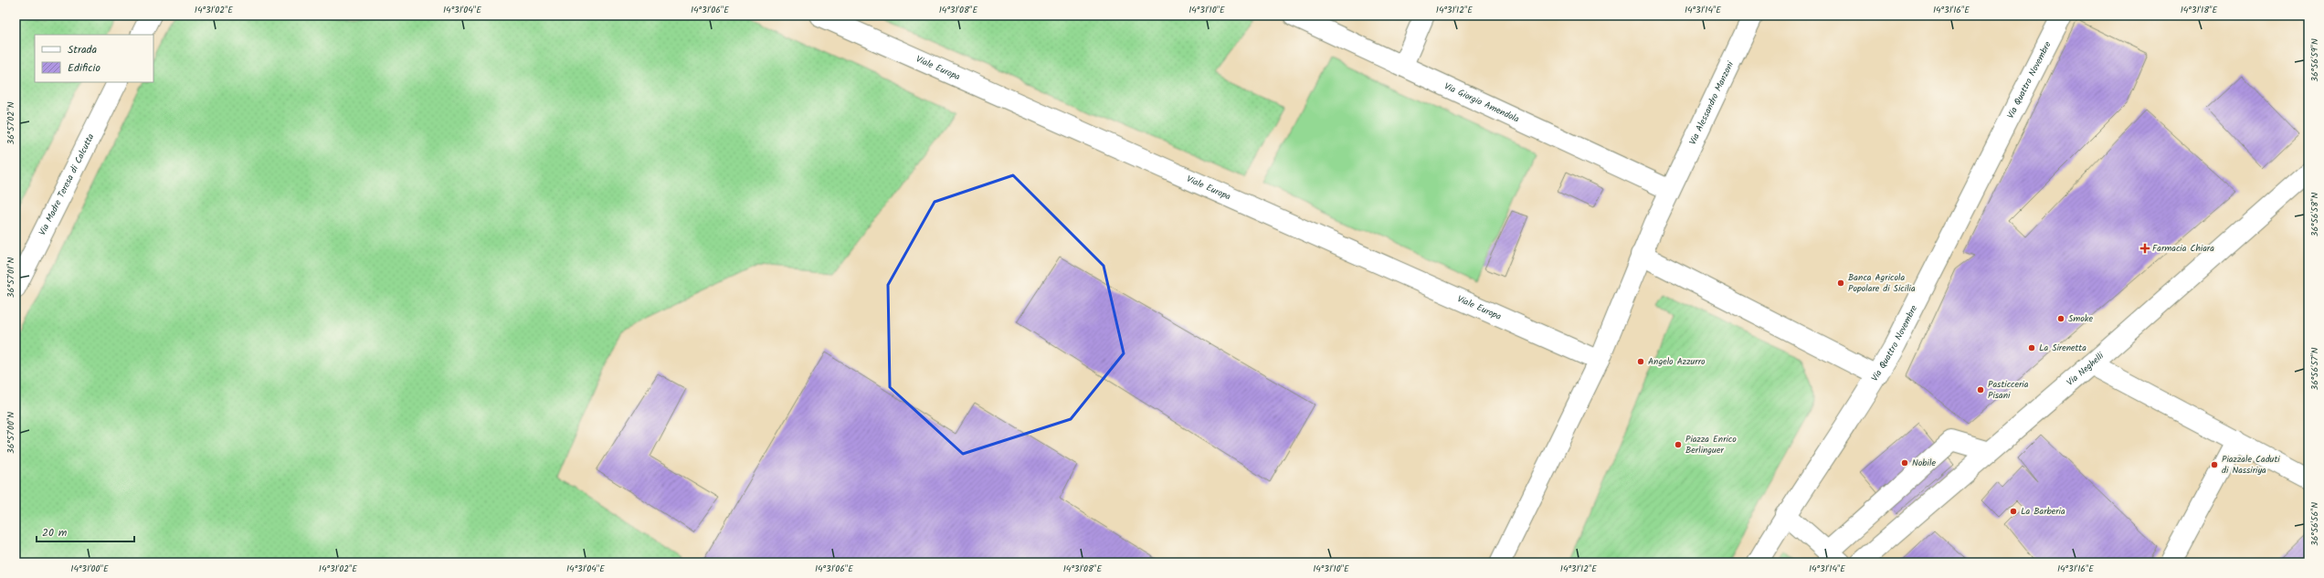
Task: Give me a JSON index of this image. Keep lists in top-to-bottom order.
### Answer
{
  "streets": {
    "street": [
      "Viale Europa",
      "Via Quattro Novembre",
      "Via Giorgio Amendola",
      "Via Alessandro Manzoni",
      "Via Madre Teresa di Calcutta",
      "Via Neghelli"
    ]
  },
  "crossings": [
    ["Viale Europa", "Via Alessandro Manzoni"],
    ["Via Giorgio Amendola", "Via Alessandro Manzoni"]
  ],
  "places": {
    "health": ["Farmacia Chiara"],
    "other": [
      "Banca Agricola Popolare di Sicilia",
      "Smoke",
      "La Sirenetta",
      "Angelo Azzurro",
      "Pasticceria Pisani",
      "Piazza Enrico Berlinguer",
      "Nobile",
      "Piazzale Caduti di Nassiriya",
      "La Barberia"
    ]
  },
  "legend": ["Strada", "Edificio"],
  "scale_bar": "20 m",
  "coordinates": [
    "14°31'02\"E",
    "14°31'04\"E",
    "14°31'06\"E",
    "14°31'08\"E",
    "14°31'10\"E",
    "14°31'12\"E",
    "14°31'14\"E",
    "14°31'16\"E",
    "14°31'18\"E",
    "36°56'59\"N",
    "36°57'02\"N",
    "36°56'58\"N",
    "36°57'01\"N",
    "36°56'57\"N",
    "36°57'00\"N",
    "36°56'56\"N",
    "14°31'00\"E"
  ]
}
